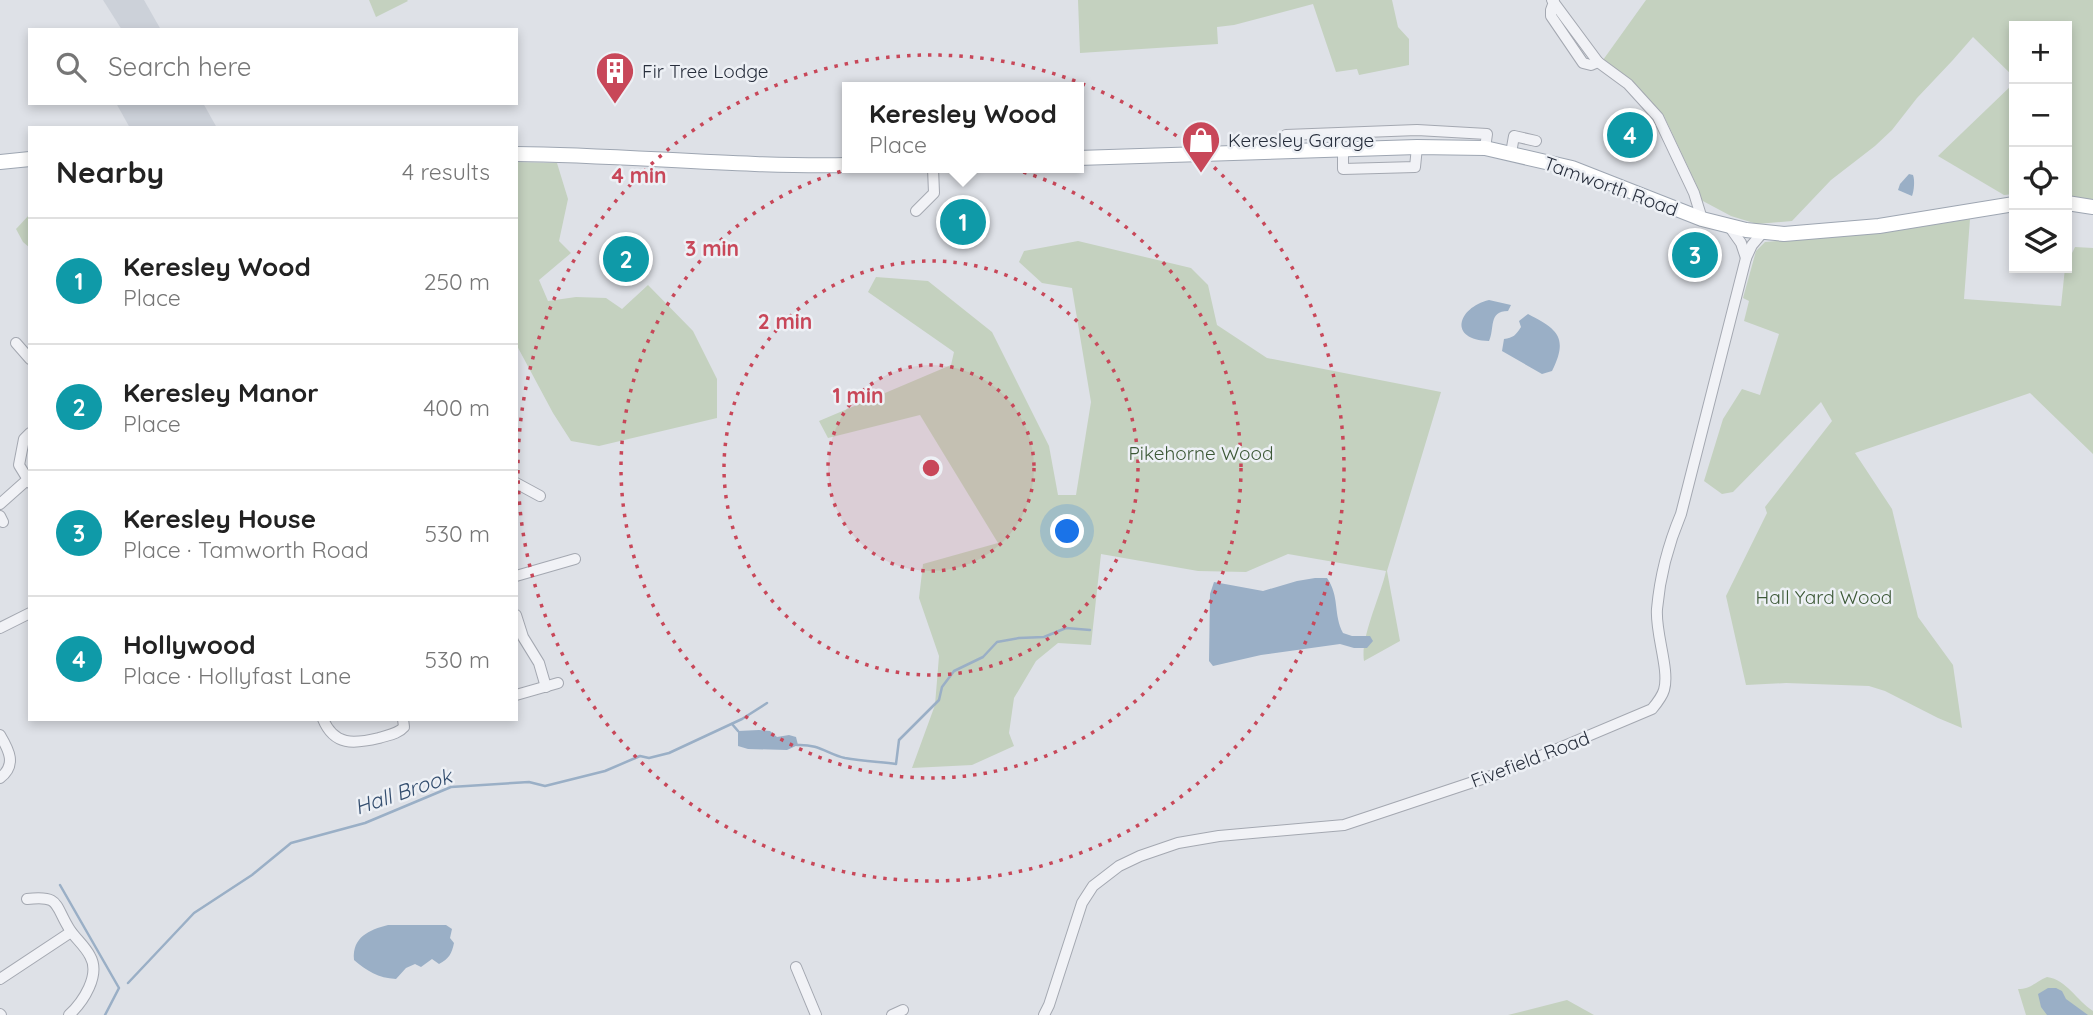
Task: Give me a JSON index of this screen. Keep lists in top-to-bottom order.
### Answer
{
  "streets": {
    "main road": ["Tamworth Road"],
    "street": ["Fivefield Road"]
  },
  "crossings": [
    ["Tamworth Road", "Fivefield Road"]
  ],
  "water": ["Hall Brook"],
  "parks": ["Pikehorne Wood", "Hall Yard Wood"],
  "places": {
    "building": ["Fir Tree Lodge"],
    "shop": ["Keresley Garage"]
  },
  "page": {
    "map_buttons": ["+", "−"],
    "search": "Search here",
    "popup": ["Keresley Wood", "Place"],
    "pins": [
      "4",
      "1",
      "3",
      "2"
    ],
    "heading": ["Nearby", "4 results"],
    "list": [
      {
        "mark": "1",
        "name": "Keresley Wood",
        "note": "Place",
        "value": "250 m"
      },
      {
        "mark": "2",
        "name": "Keresley Manor",
        "note": "Place",
        "value": "400 m"
      },
      {
        "mark": "3",
        "name": "Keresley House",
        "note": "Place · Tamworth Road",
        "value": "530 m"
      },
      {
        "mark": "4",
        "name": "Hollywood",
        "note": "Place · Hollyfast Lane",
        "value": "530 m"
      }
    ]
  },
  "rings": [
    "4 min",
    "3 min",
    "2 min",
    "1 min"
  ]
}
